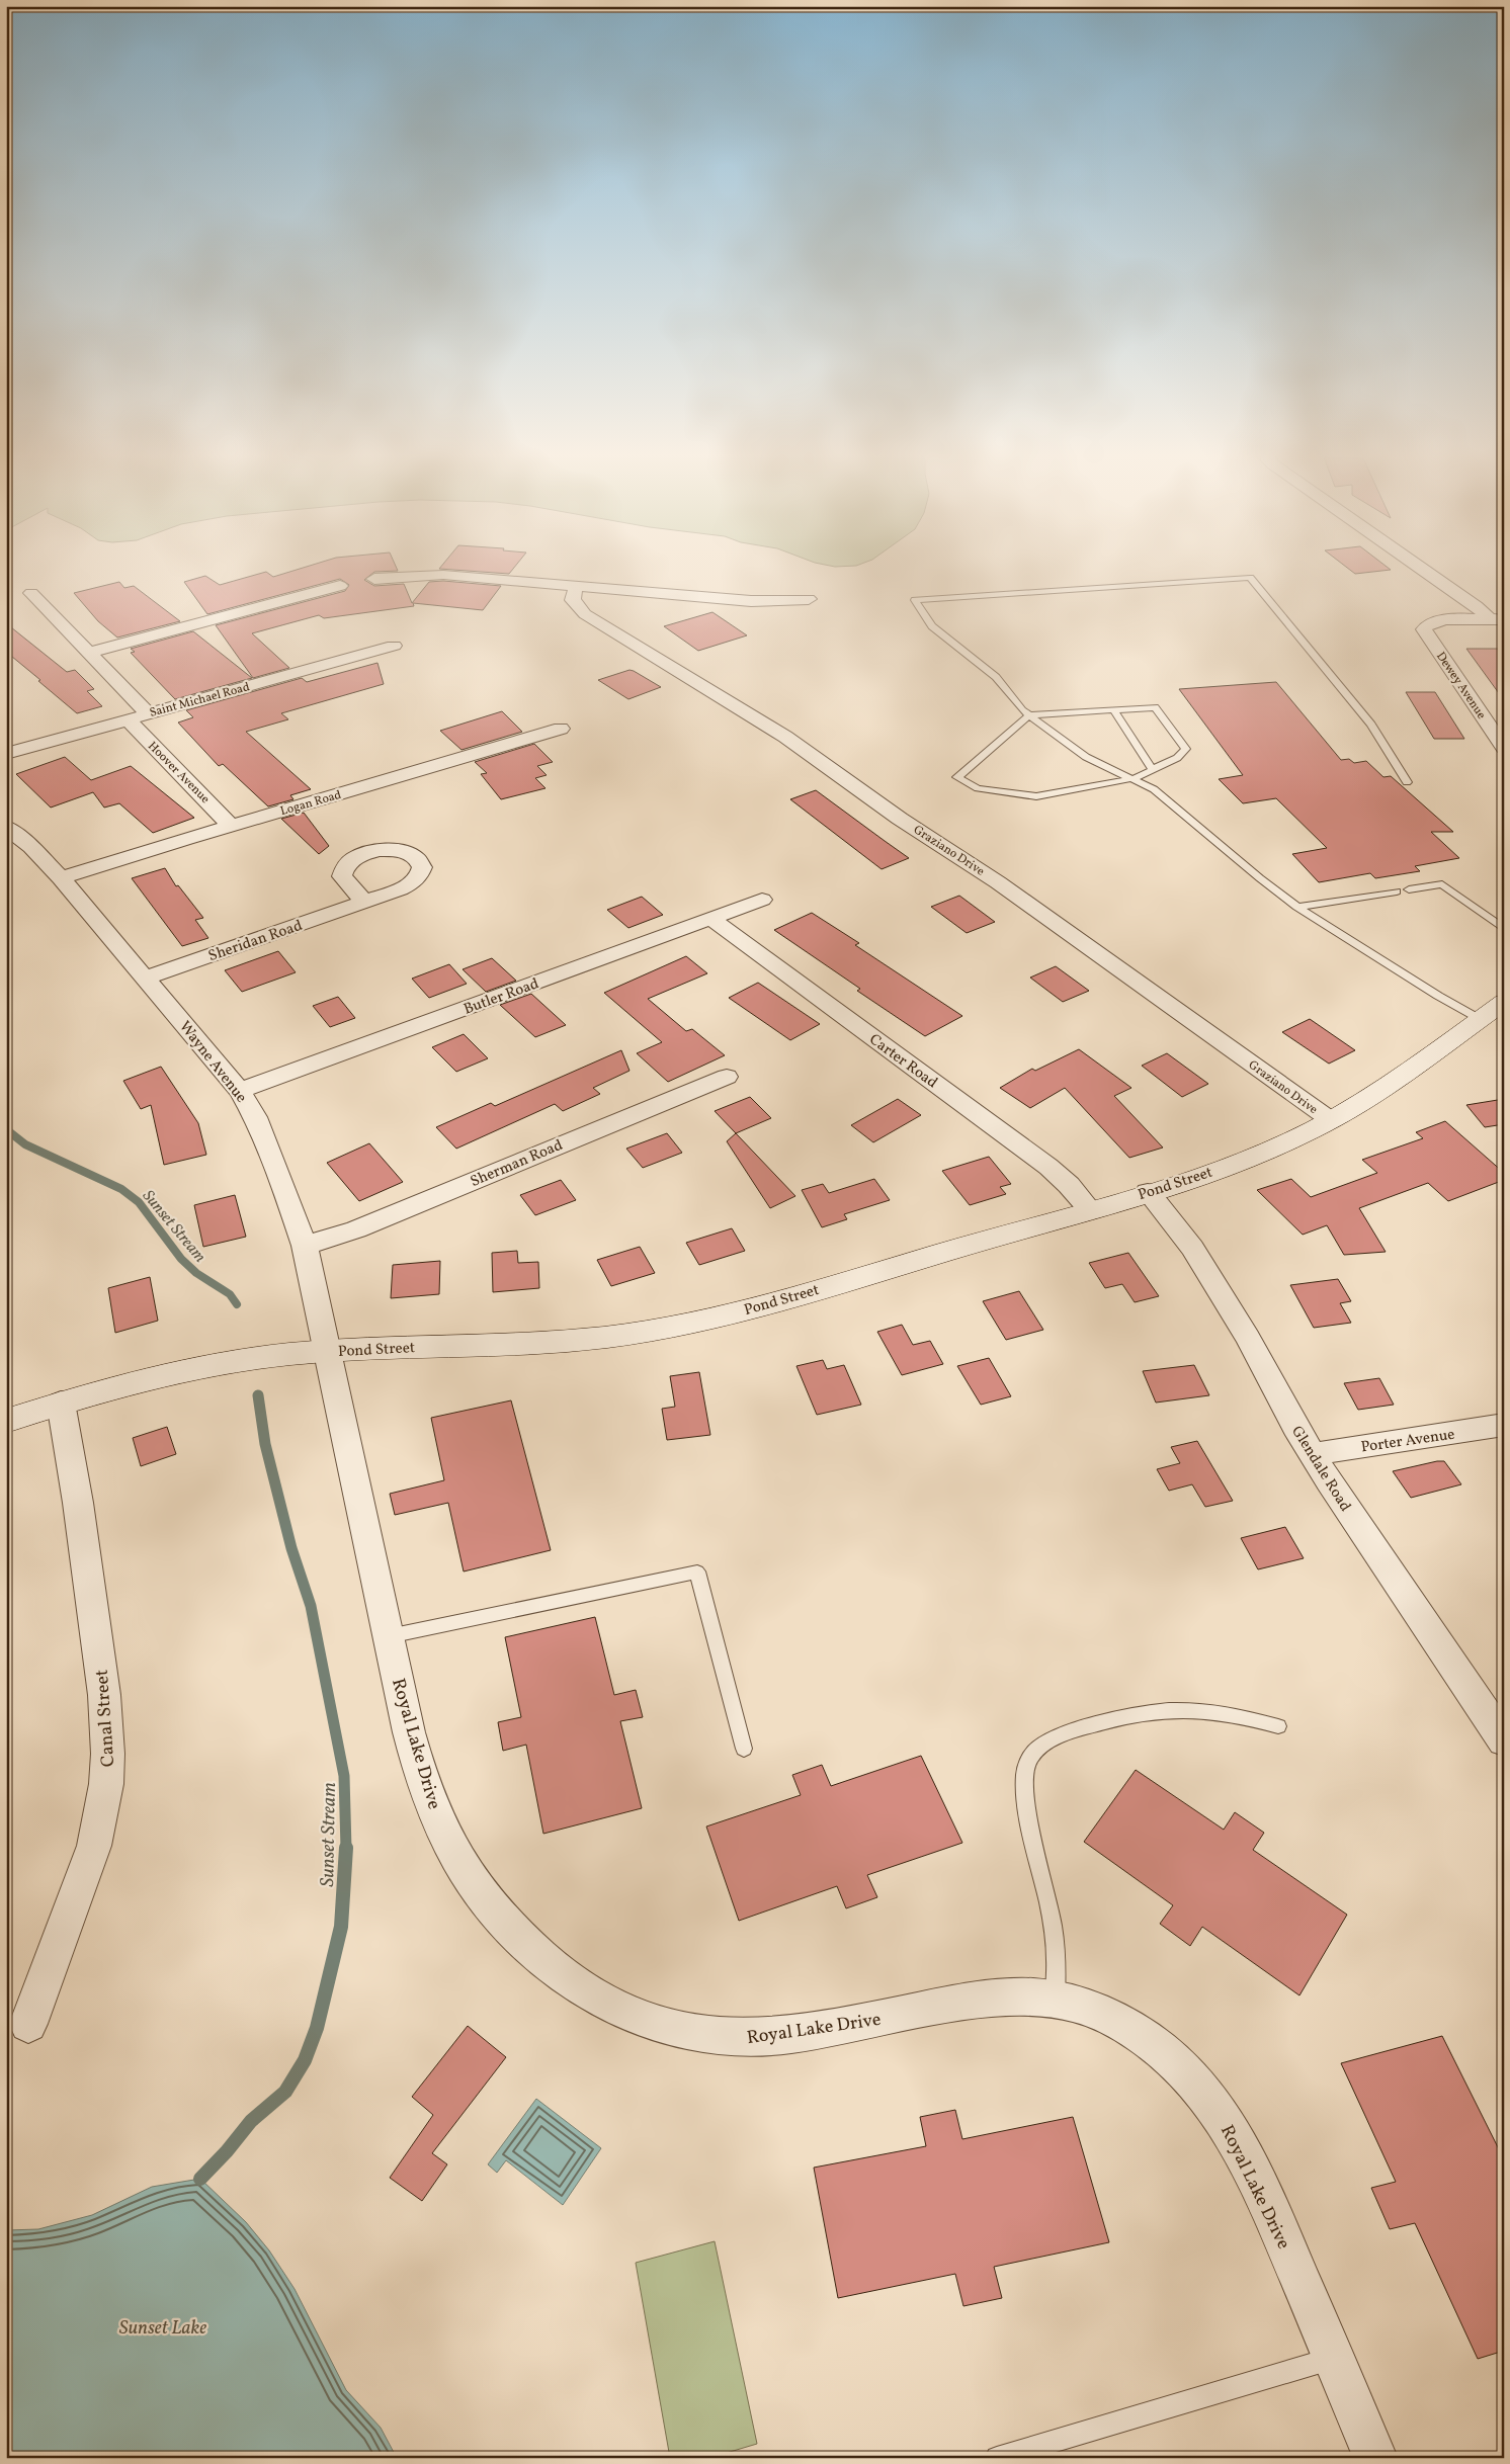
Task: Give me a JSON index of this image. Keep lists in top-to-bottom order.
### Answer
{
  "streets": {
    "main road": ["Pond Street"],
    "street": [
      "Dewey Avenue",
      "Saint Michael Road",
      "Hoover Avenue",
      "Logan Road",
      "Graziano Drive",
      "Sheridan Road",
      "Butler Road",
      "Carter Road",
      "Wayne Avenue",
      "Sherman Road",
      "Porter Avenue",
      "Glendale Road",
      "Canal Street",
      "Royal Lake Drive"
    ]
  },
  "crossings": [
    ["Saint Michael Road", "Hoover Avenue"],
    ["Hoover Avenue", "Logan Road"],
    ["Logan Road", "Wayne Avenue"],
    ["Graziano Drive", "Pond Street"],
    ["Sheridan Road", "Wayne Avenue"],
    ["Butler Road", "Carter Road"],
    ["Butler Road", "Wayne Avenue"],
    ["Carter Road", "Pond Street"],
    ["Wayne Avenue", "Sherman Road"],
    ["Wayne Avenue", "Pond Street"],
    ["Wayne Avenue", "Royal Lake Drive"],
    ["Pond Street", "Glendale Road"],
    ["Pond Street", "Canal Street"],
    ["Pond Street", "Royal Lake Drive"],
    ["Porter Avenue", "Glendale Road"]
  ],
  "water": ["Sunset Stream", "Sunset Lake"]
}
